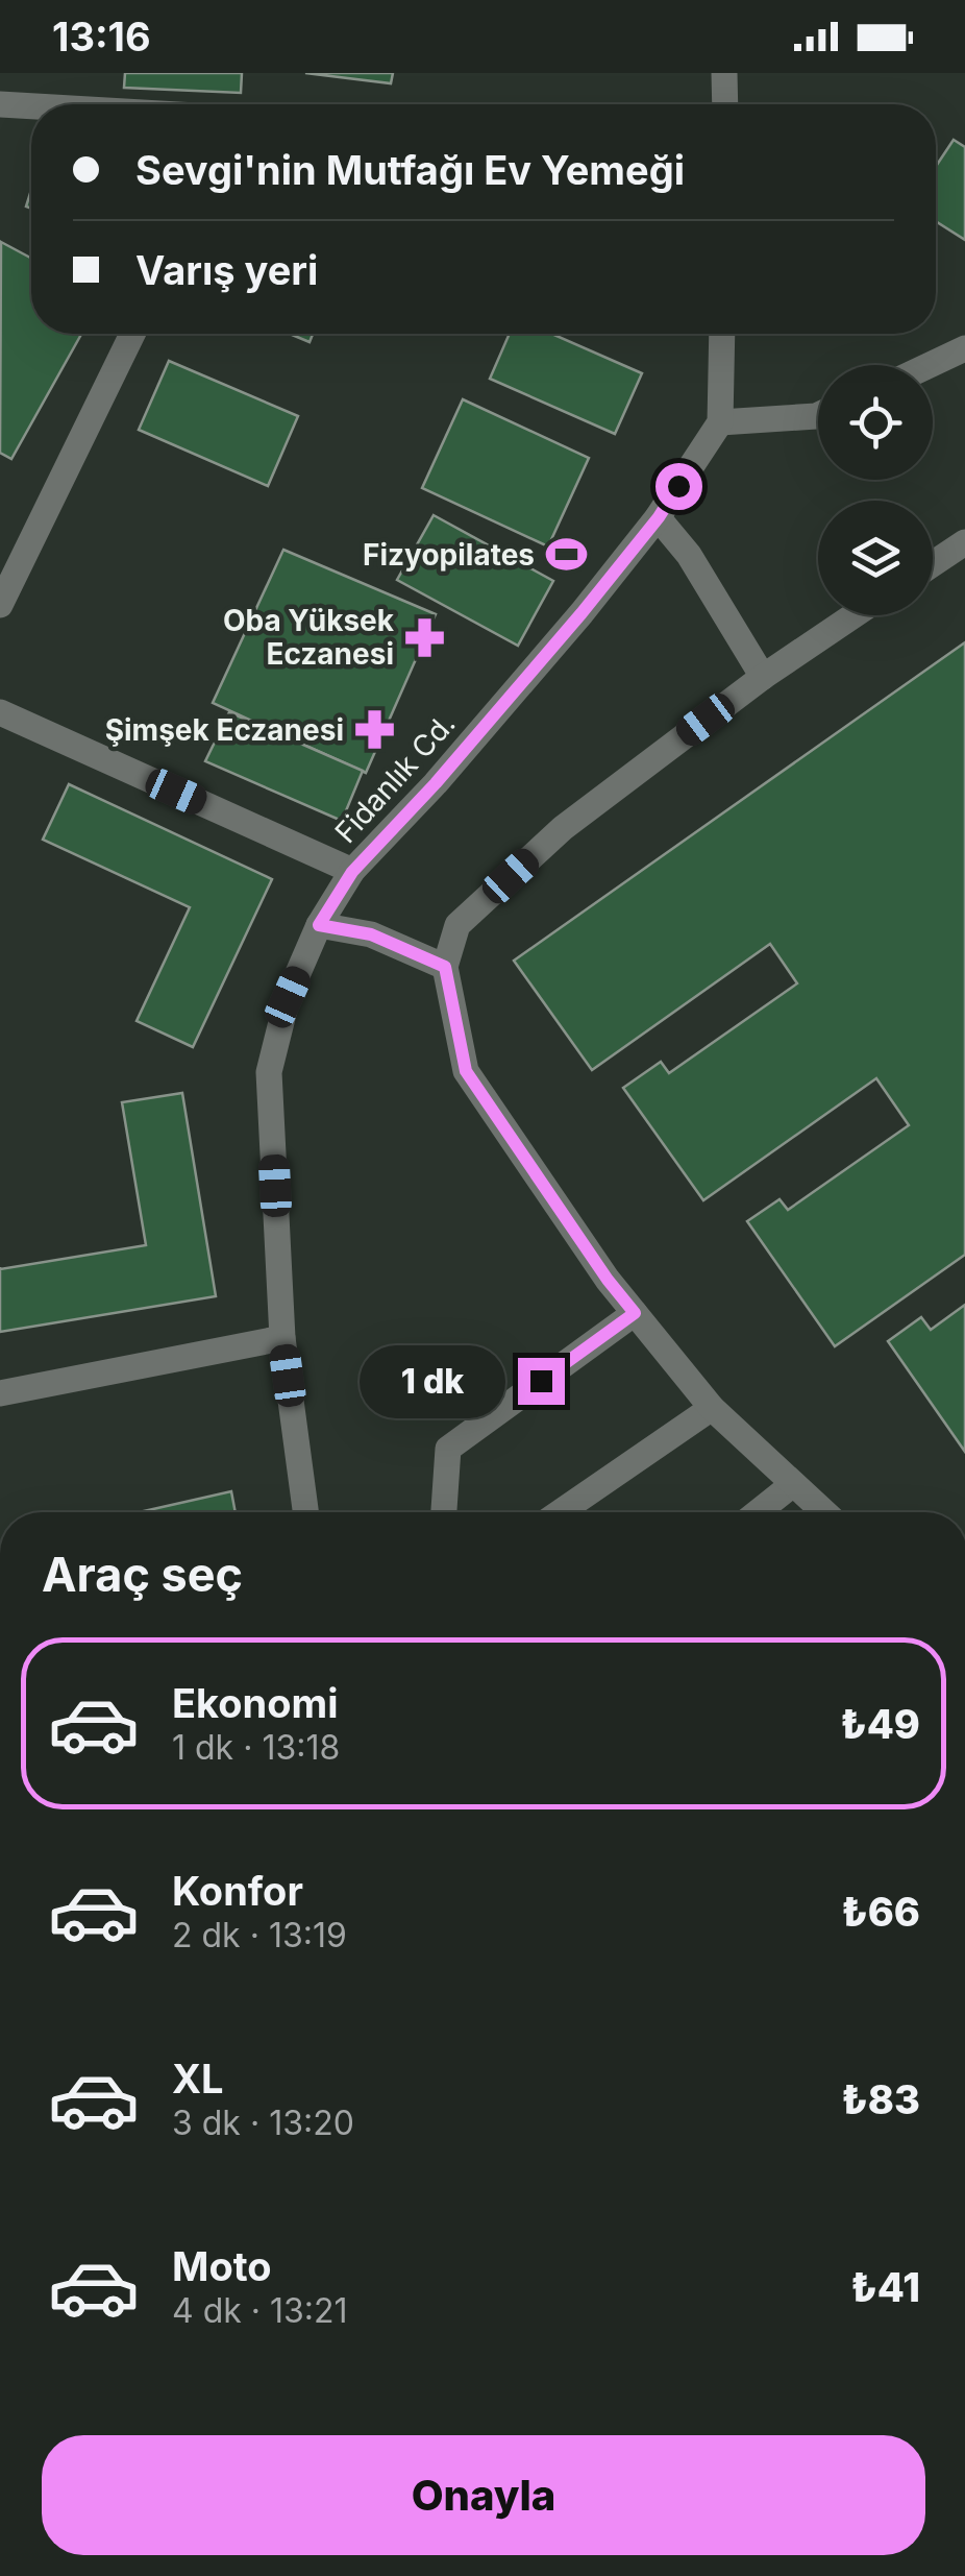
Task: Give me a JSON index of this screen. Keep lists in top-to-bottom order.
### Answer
{
  "streets": {
    "street": ["Fidanlık Cd."]
  },
  "places": {
    "sports": ["Fizyopilates"],
    "pharmacy": ["Oba Yüksek Eczanesi", "Şimşek Eczanesi"]
  },
  "page": {
    "status": "13:16",
    "banner": ["Sevgi'nin Mutfağı Ev Yemeği", "Varış yeri"],
    "bubble": "1 dk",
    "heading": "Araç seç",
    "list": [
      {
        "name": "Ekonomi",
        "note": "1 dk · 13:18",
        "value": "₺49"
      },
      {
        "name": "Konfor",
        "note": "2 dk · 13:19",
        "value": "₺66"
      },
      {
        "name": "XL",
        "note": "3 dk · 13:20",
        "value": "₺83"
      },
      {
        "name": "Moto",
        "note": "4 dk · 13:21",
        "value": "₺41"
      }
    ],
    "buttons": "Onayla"
  }
}
